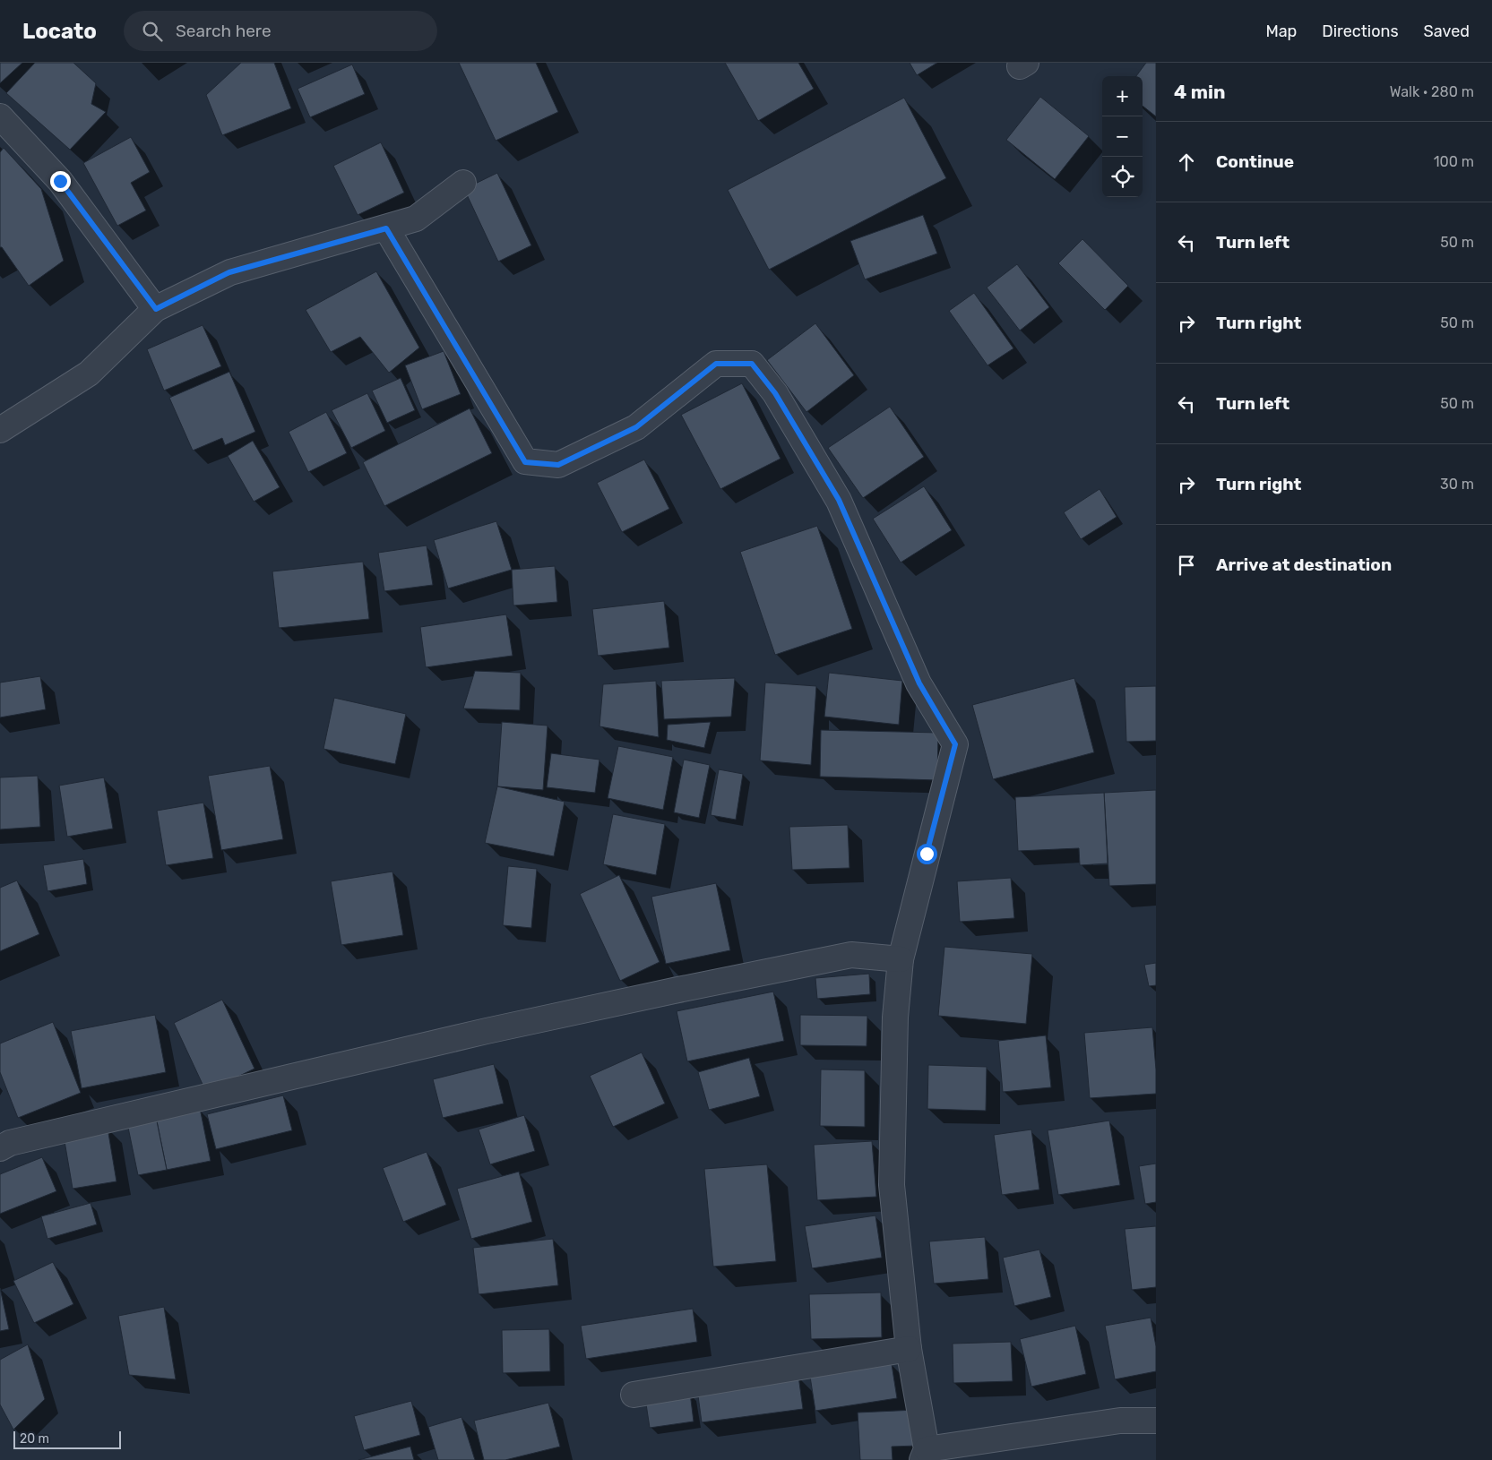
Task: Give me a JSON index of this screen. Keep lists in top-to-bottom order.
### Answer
{
  "scale_bar": "20 m",
  "page": {
    "header": "Locato",
    "search": "Search here",
    "nav": ["Map", "Directions", "Saved"],
    "heading": ["4 min", "Walk · 280 m"],
    "map_buttons": ["+", "−"],
    "list": [
      ["Continue", "100 m"],
      ["Turn left", "50 m"],
      ["Turn right", "50 m"],
      ["Turn left", "50 m"],
      ["Turn right", "30 m"],
      "Arrive at destination"
    ],
    "scale": "20 m"
  }
}
